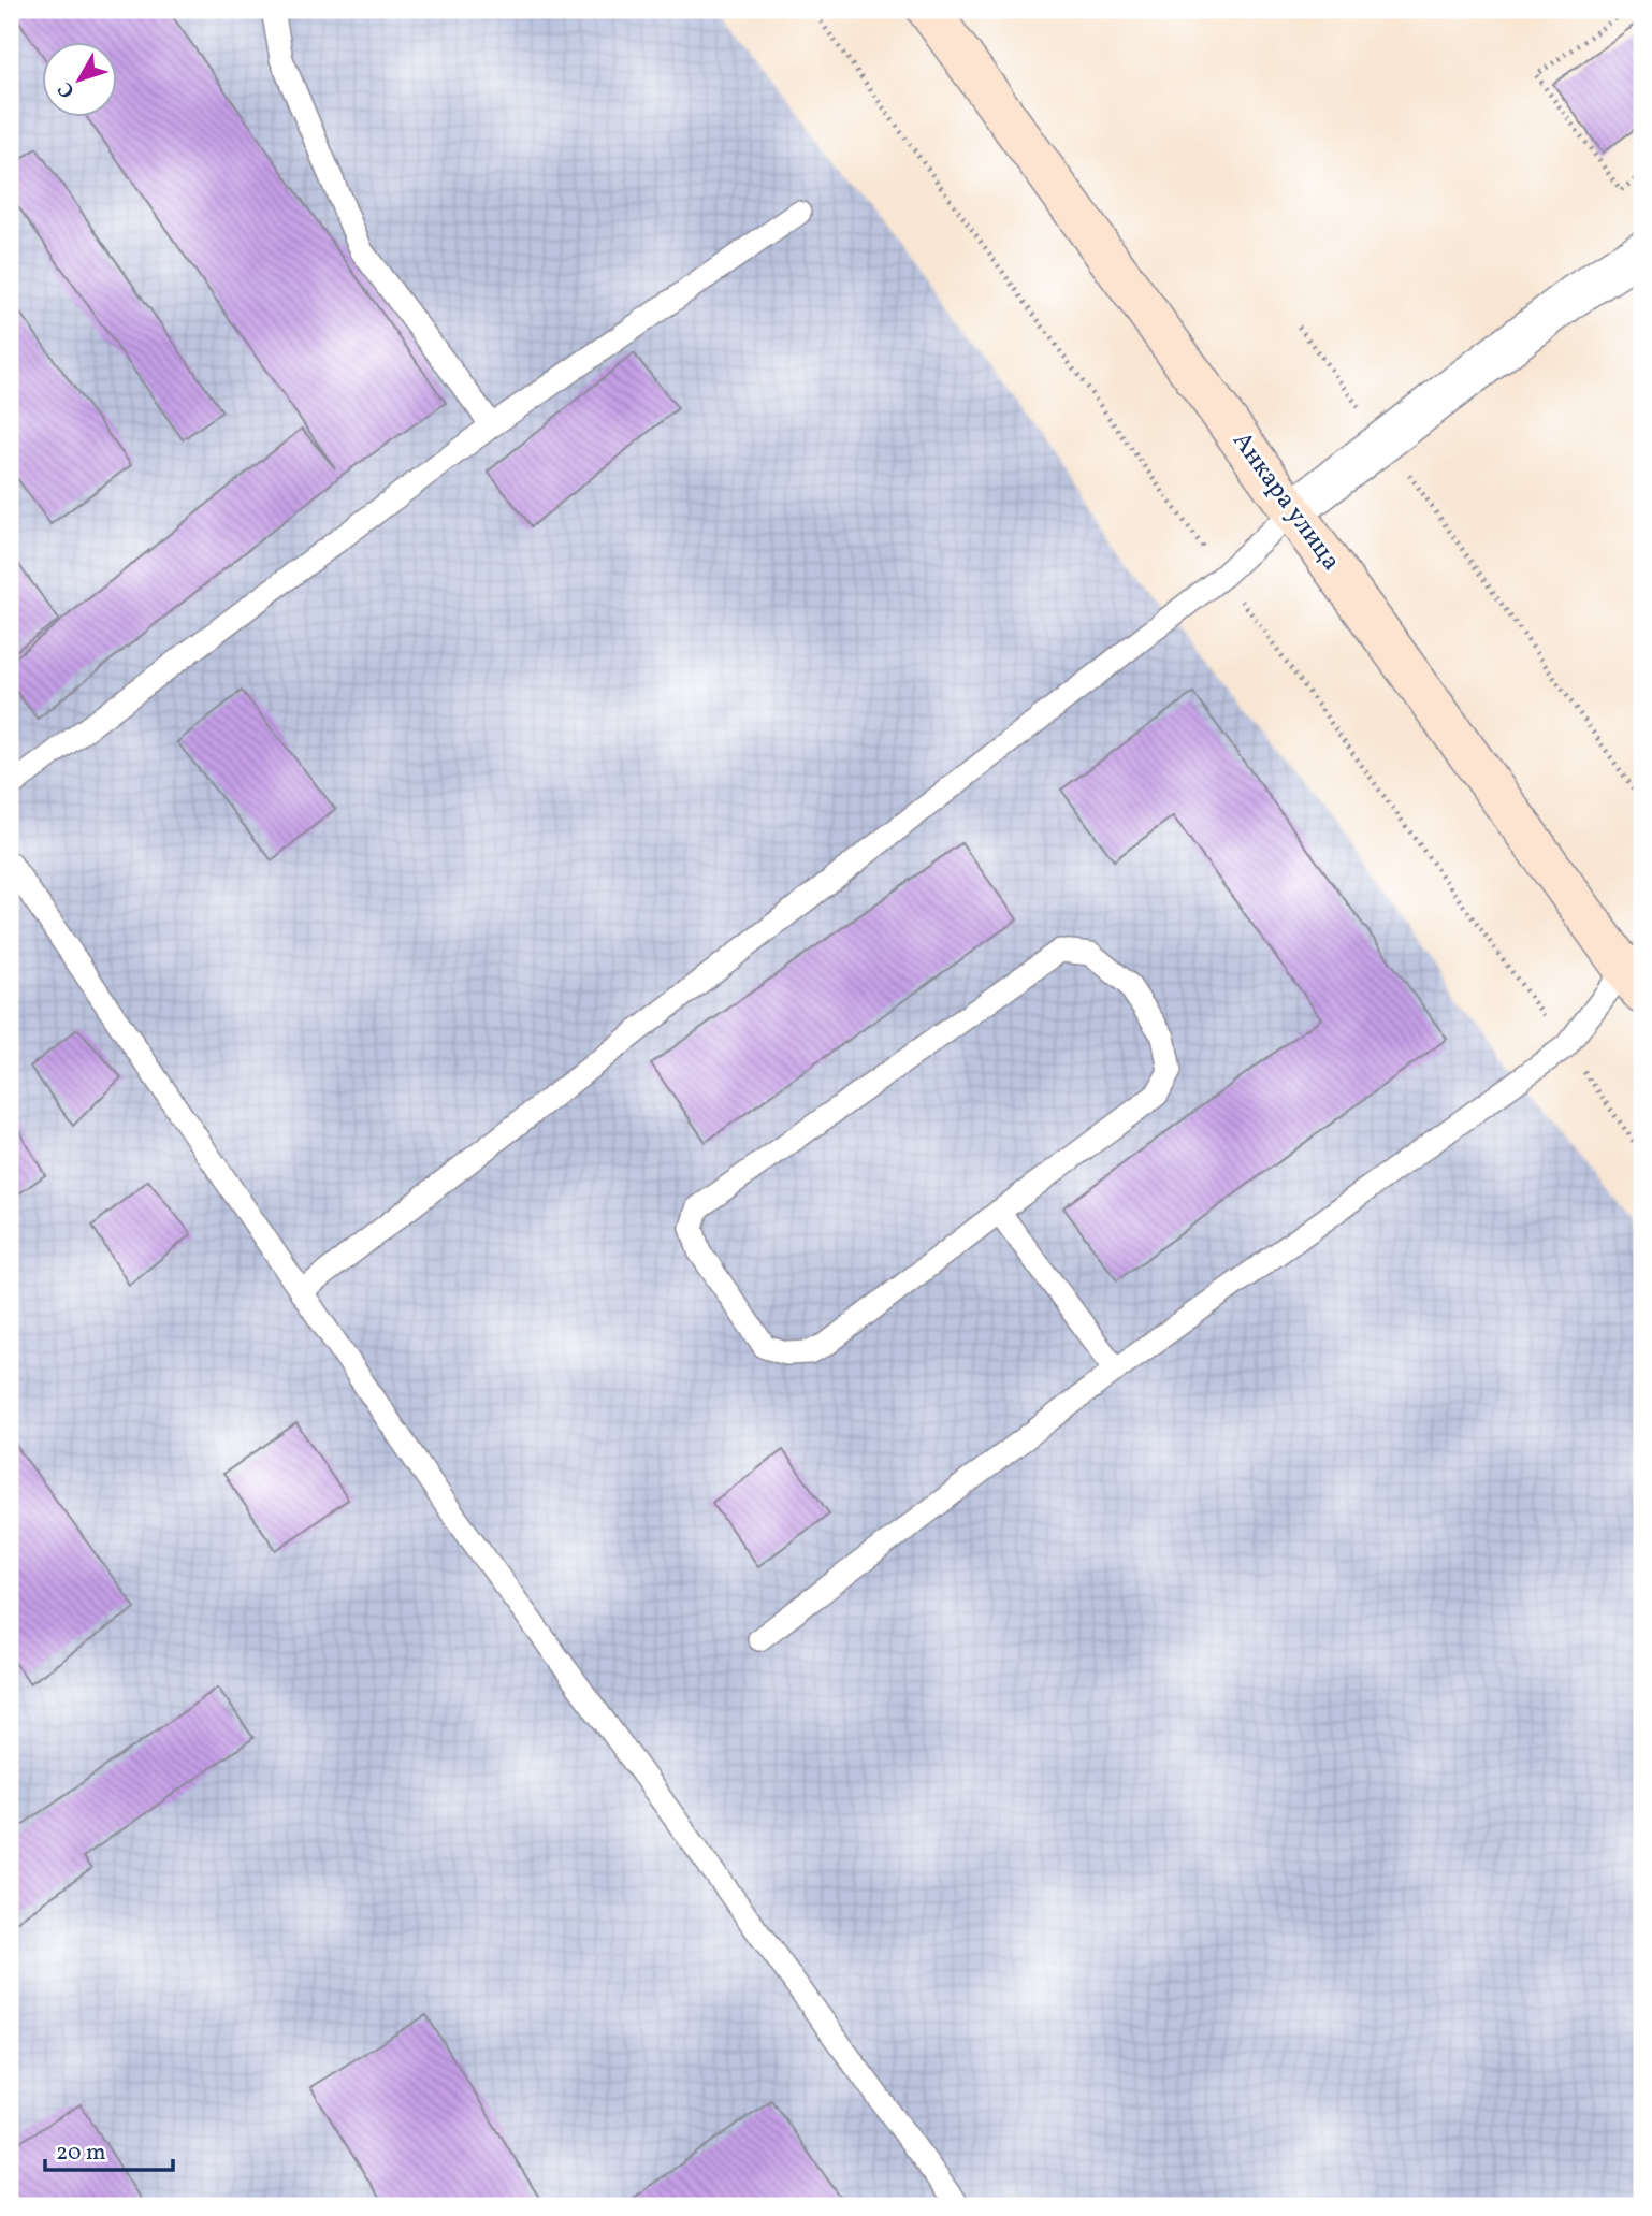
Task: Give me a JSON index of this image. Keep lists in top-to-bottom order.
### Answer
{
  "streets": {
    "main road": ["Анкара улица"]
  },
  "scale_bar": "20 m",
  "north": "bottom left"
}
